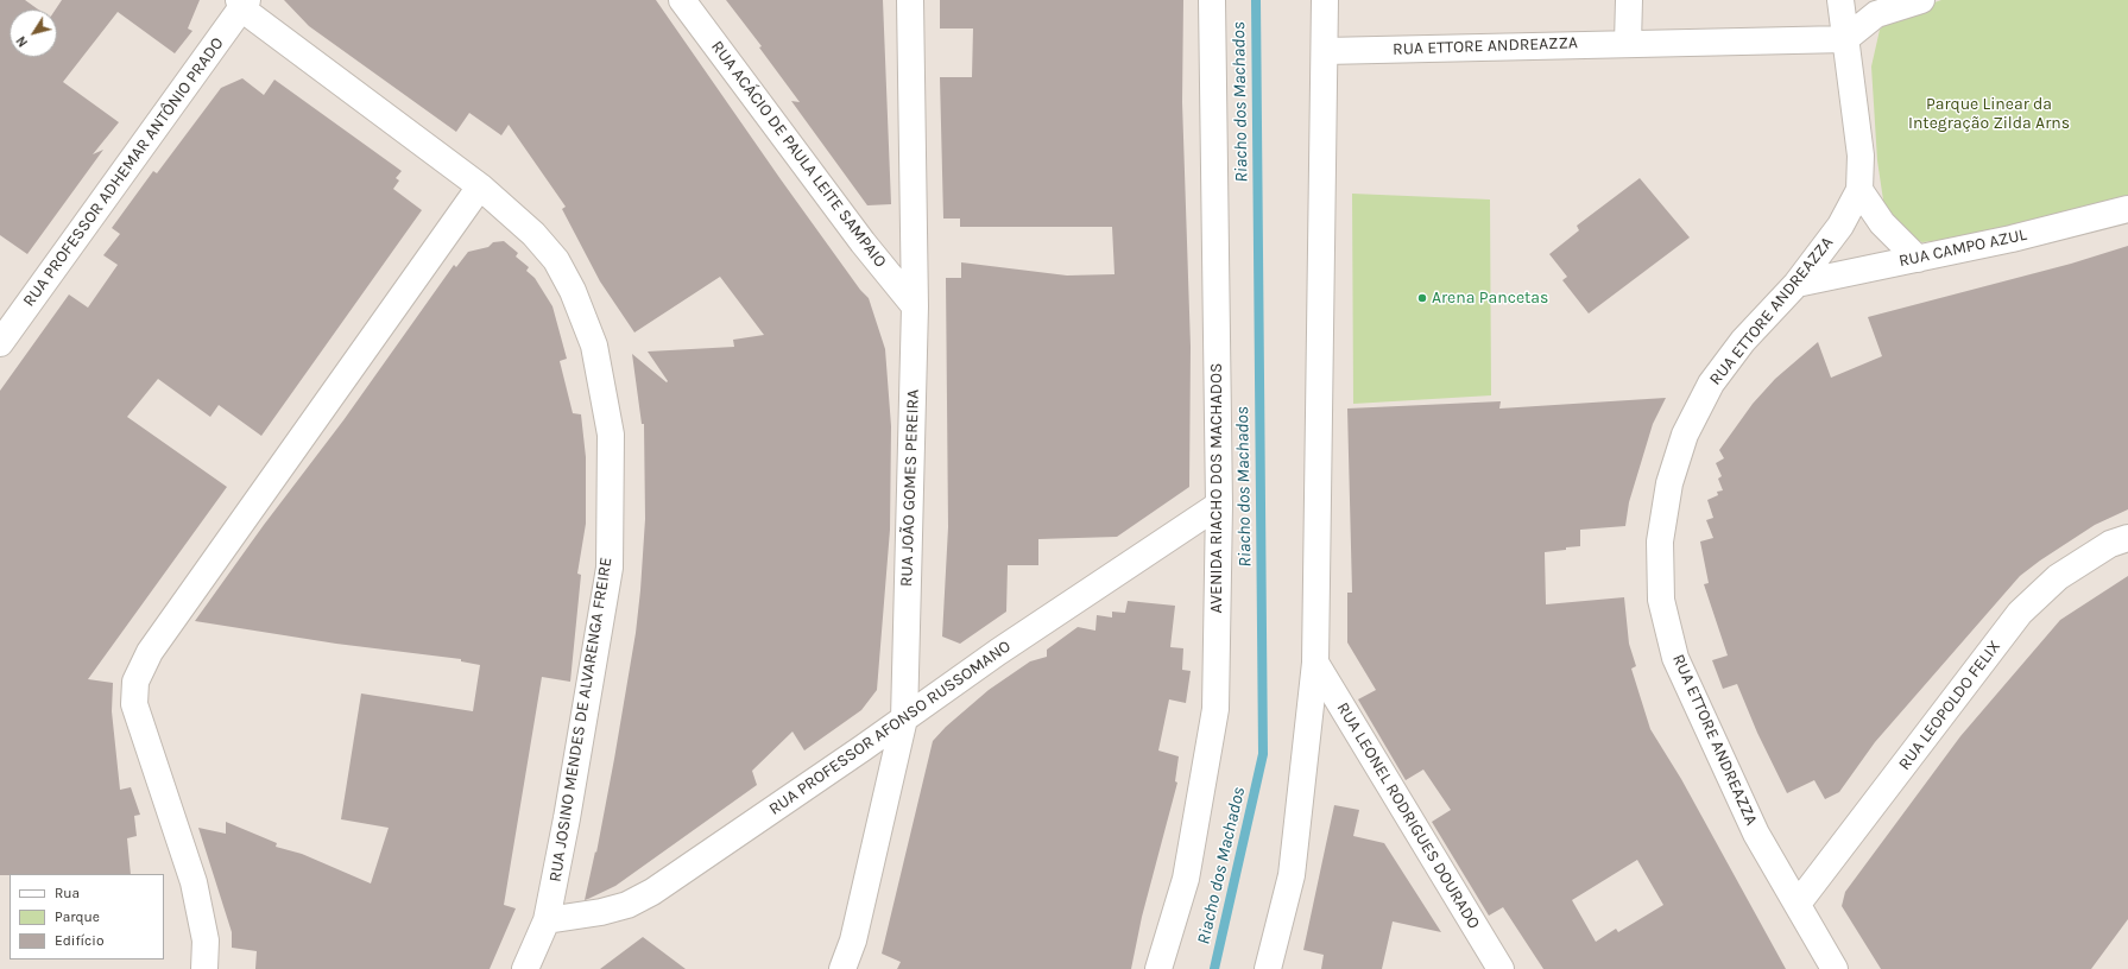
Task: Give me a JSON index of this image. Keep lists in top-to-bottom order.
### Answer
{
  "streets": {
    "street": [
      "RUA ETTORE ANDREAZZA",
      "RUA ACÁCIO DE PAULA LEITE SAMPAIO",
      "RUA PROFESSOR ADHEMAR ANTÔNIO PRADO",
      "RUA CAMPO AZUL",
      "RUA JOÃO GOMES PEREIRA",
      "AVENIDA RIACHO DOS MACHADOS",
      "RUA LEOPOLDO FELIX",
      "RUA JOSINO MENDES DE ALVARENGA FREIRE",
      "RUA PROFESSOR AFONSO RUSSOMANO",
      "RUA LEONEL RODRIGUES DOURADO"
    ]
  },
  "crossings": [
    ["RUA ETTORE ANDREAZZA", "RUA CAMPO AZUL"],
    ["RUA ETTORE ANDREAZZA", "RUA LEOPOLDO FELIX"],
    ["RUA ACÁCIO DE PAULA LEITE SAMPAIO", "RUA JOÃO GOMES PEREIRA"],
    ["RUA PROFESSOR ADHEMAR ANTÔNIO PRADO", "RUA JOSINO MENDES DE ALVARENGA FREIRE"],
    ["RUA JOÃO GOMES PEREIRA", "RUA PROFESSOR AFONSO RUSSOMANO"],
    ["AVENIDA RIACHO DOS MACHADOS", "RUA PROFESSOR AFONSO RUSSOMANO"],
    ["RUA JOSINO MENDES DE ALVARENGA FREIRE", "RUA PROFESSOR AFONSO RUSSOMANO"]
  ],
  "water": ["Riacho dos Machados"],
  "parks": ["Parque Linear da Integração Zilda Arns"],
  "places": ["Arena Pancetas"],
  "legend": ["Rua", "Parque", "Edifício"],
  "north": "bottom left"
}
